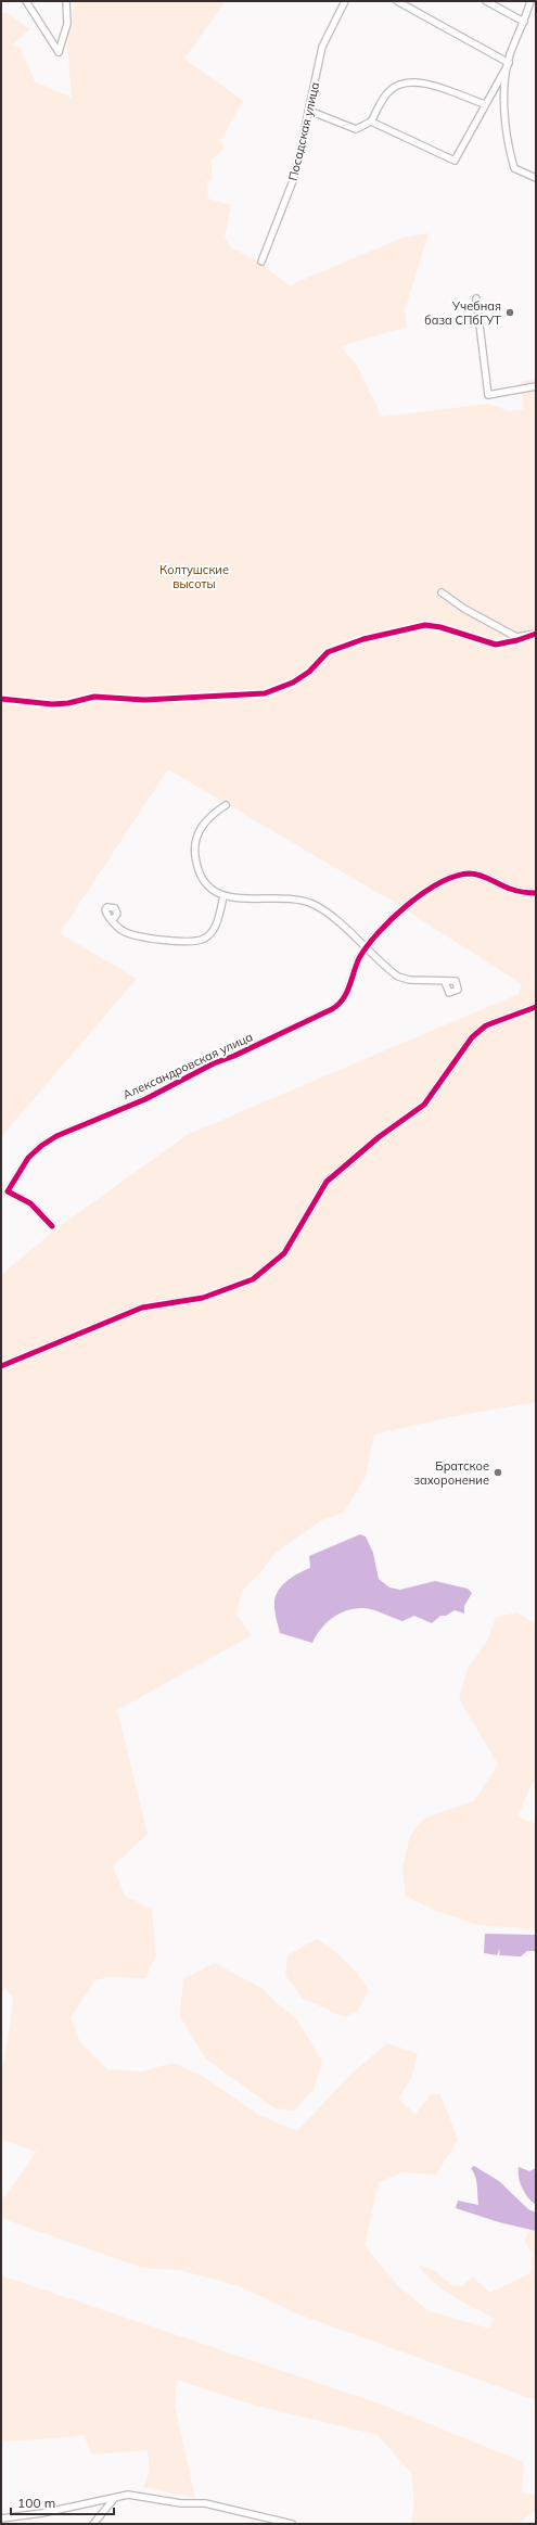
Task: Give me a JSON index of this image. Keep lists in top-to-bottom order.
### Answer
{
  "streets": {
    "street": ["Посадская улица", "Александровская улица"]
  },
  "parks": ["Колтушские высоты"],
  "places": ["Учебная база СПбГУТ", "Братское захоронение"],
  "scale_bar": "100 m"
}
